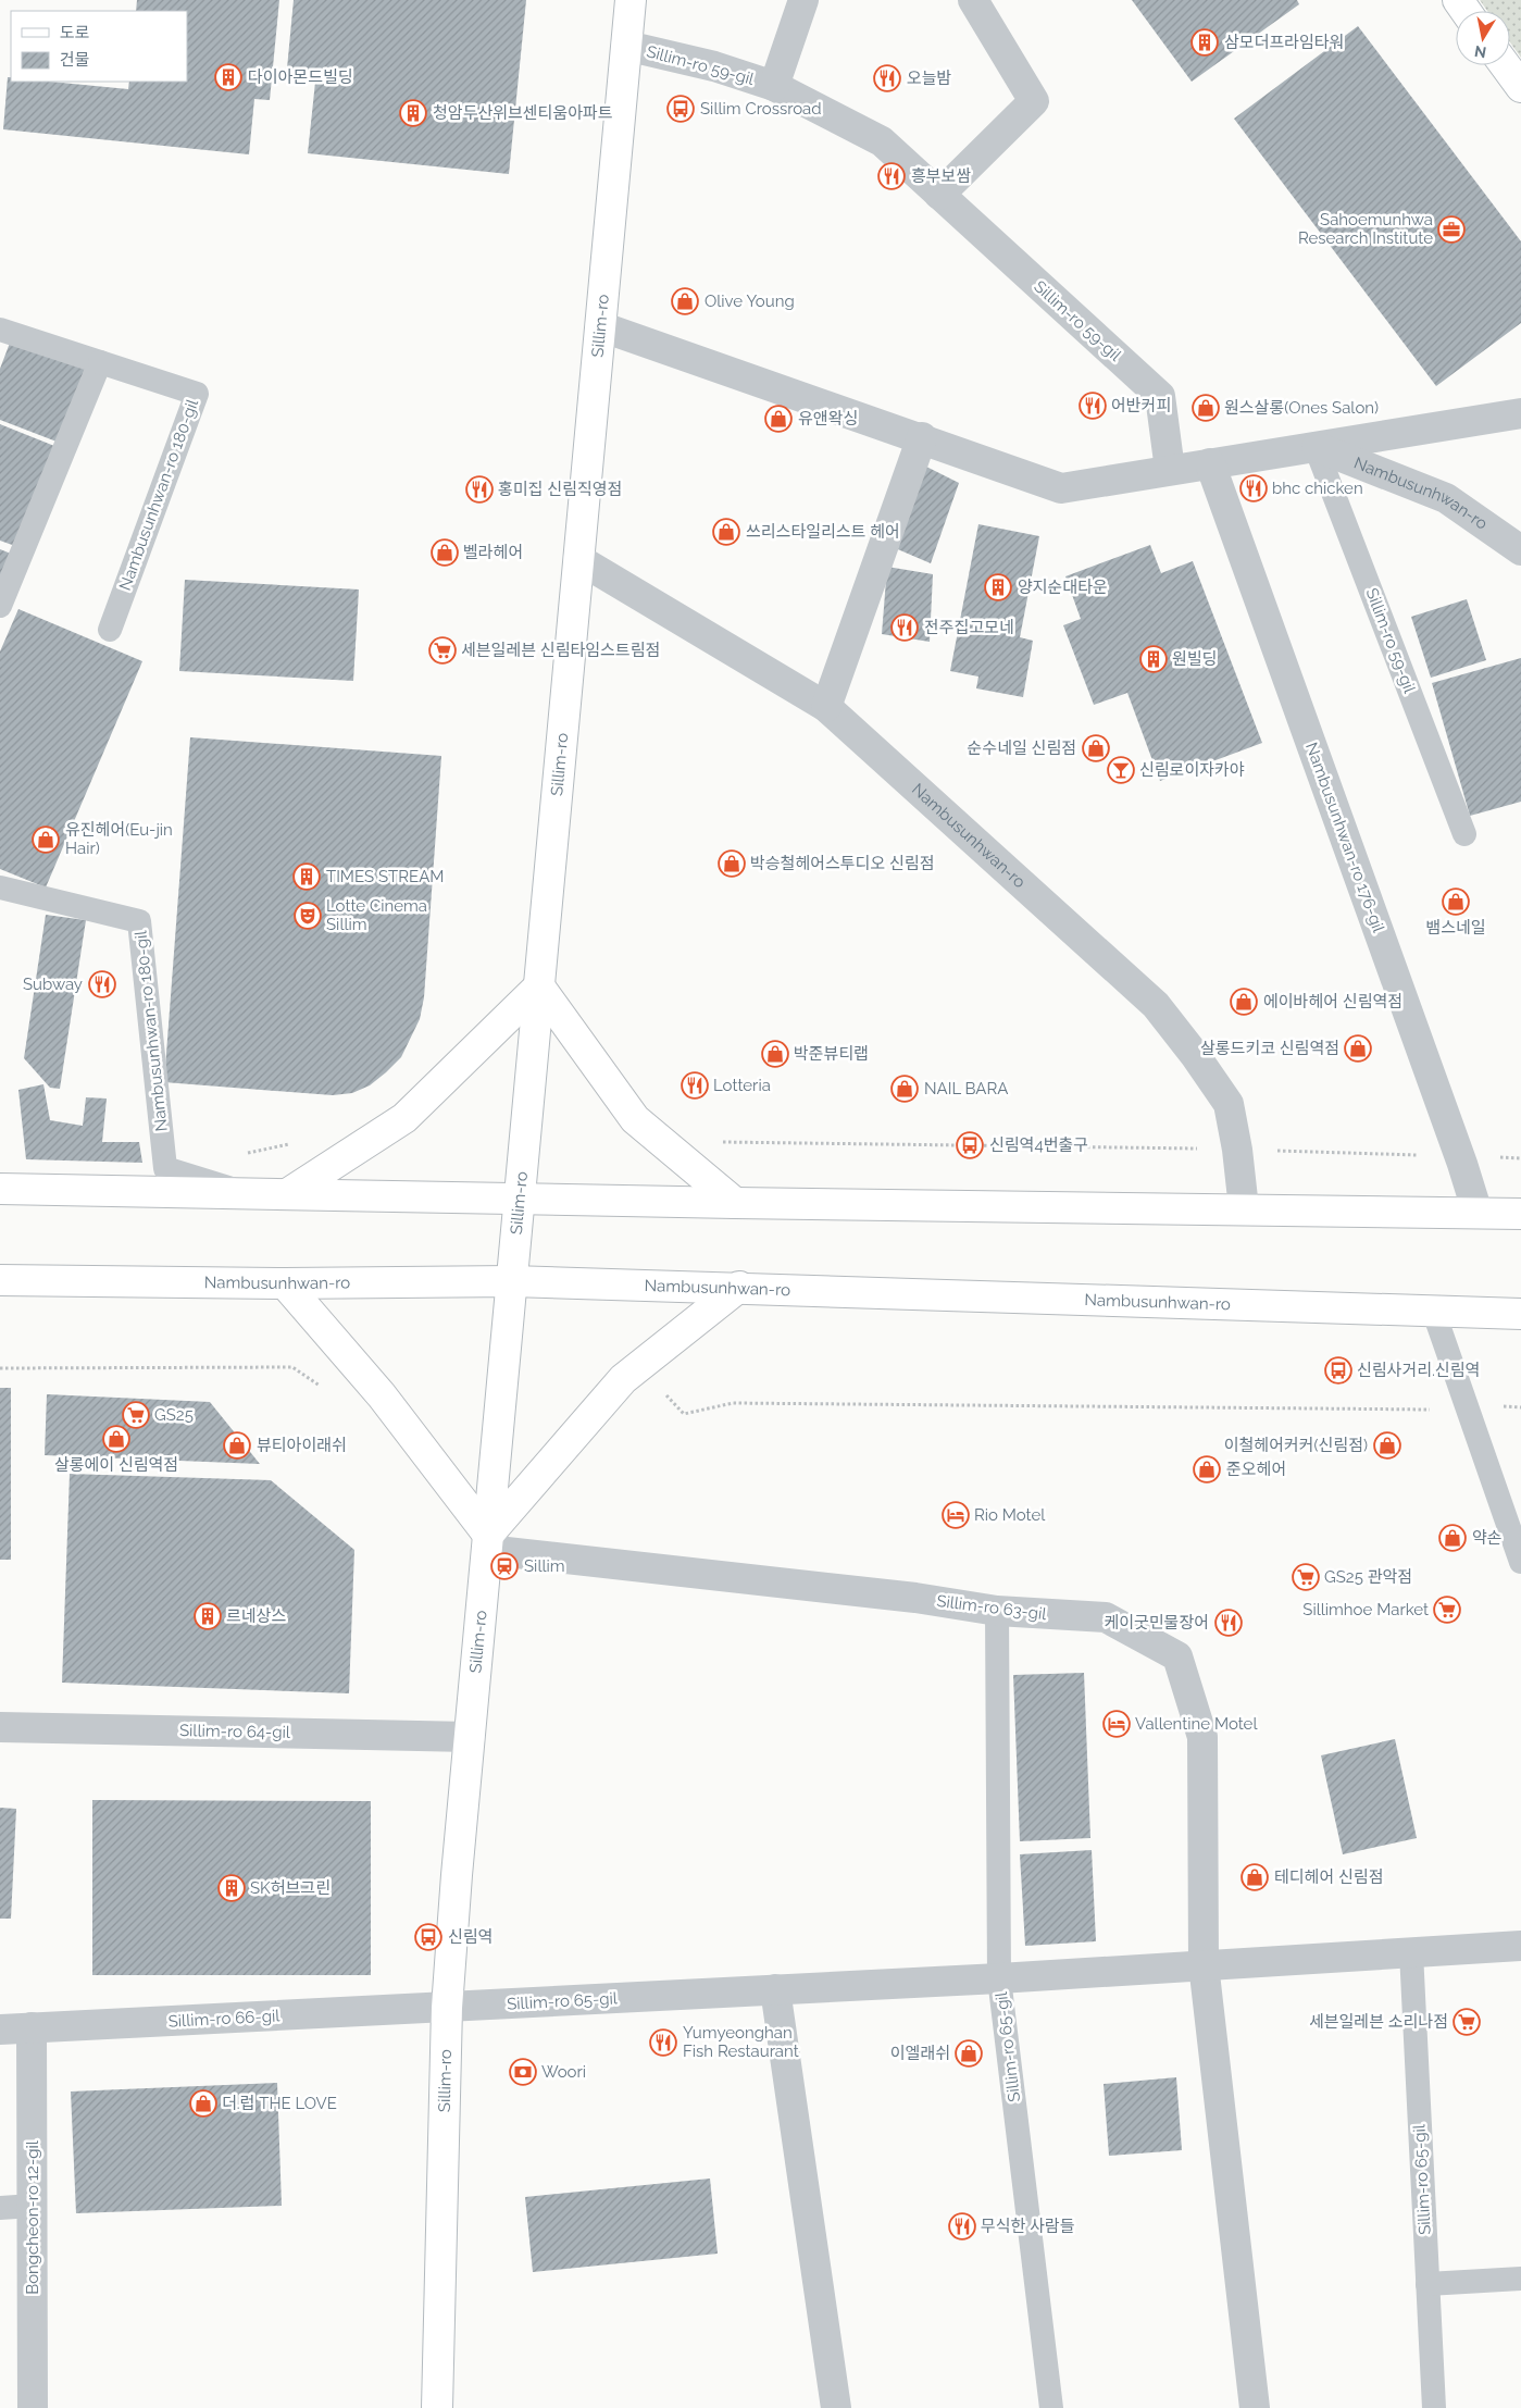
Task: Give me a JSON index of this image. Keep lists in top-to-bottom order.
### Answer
{
  "streets": {
    "main road": ["Sillim-ro", "Nambusunhwan-ro"],
    "street": [
      "Sillim-ro 59-gil",
      "Nambusunhwan-ro 176-gil",
      "Sillim-ro 63-gil",
      "Sillim-ro 64-gil",
      "Sillim-ro 65-gil",
      "Sillim-ro 66-gil",
      "Bongcheon-ro 12-gil"
    ],
    "lane": ["Nambusunhwan-ro 180-gil"]
  },
  "crossings": [
    ["Sillim-ro 59-gil", "Sillim-ro"],
    ["Sillim-ro 59-gil", "Nambusunhwan-ro"],
    ["Sillim-ro", "Nambusunhwan-ro"],
    ["Sillim-ro", "Sillim-ro 63-gil"],
    ["Sillim-ro", "Sillim-ro 64-gil"],
    ["Sillim-ro", "Sillim-ro 65-gil"],
    ["Sillim-ro", "Sillim-ro 66-gil"],
    ["Sillim-ro 63-gil", "Sillim-ro 65-gil"],
    ["Sillim-ro 65-gil", "Sillim-ro 66-gil"],
    ["Sillim-ro 66-gil", "Bongcheon-ro 12-gil"]
  ],
  "places": {
    "building": [
      "삼모더프라임타워",
      "다이아몬드빌딩",
      "청암두산위브센티움아파트",
      "양지순대타운",
      "원빌딩",
      "TIMES STREAM",
      "르네상스",
      "SK허브그린"
    ],
    "restaurant": [
      "오늘밤",
      "흥부보쌈",
      "어반커피",
      "bhc chicken",
      "홍미집 신림직영점",
      "전주집고모네",
      "Subway",
      "Lotteria",
      "케이굿민물장어",
      "Yumyeonghan Fish Restaurant",
      "무식한 사람들"
    ],
    "bus stop": [
      "Sillim Crossroad",
      "신림역4번출구",
      "신림사거리.신림역",
      "신림역"
    ],
    "office": ["Sahoemunhwa Research Institute"],
    "shop": [
      "Olive Young",
      "원스살롱(Ones Salon)",
      "유앤왁싱",
      "쓰리스타일리스트 헤어",
      "벨라헤어",
      "순수네일 신림점",
      "유진헤어(Eu-jin Hair)",
      "박승철헤어스투디오 신림점",
      "뱀스네일",
      "에이바헤어 신림역점",
      "살롱드키코 신림역점",
      "박준뷰티랩",
      "NAIL BARA",
      "살롱에이 신림역점",
      "뷰티아이래쉬",
      "이철헤어커커(신림점)",
      "준오헤어",
      "약손",
      "테디헤어 신림점",
      "이엘래쉬",
      "더.럽 THE LOVE"
    ],
    "supermarket": [
      "세븐일레븐 신림타임스트림점",
      "GS25",
      "GS25 관악점",
      "Sillimhoe Market",
      "세븐일레븐 소리나점"
    ],
    "bar": ["신림로이자카야"],
    "theatre": ["Lotte Cinema Sillim"],
    "hotel": ["Rio Motel", "Vallentine Motel"],
    "station": ["Sillim"],
    "bank": ["Woori"]
  },
  "legend": ["도로", "건물"],
  "north": "bottom"
}
